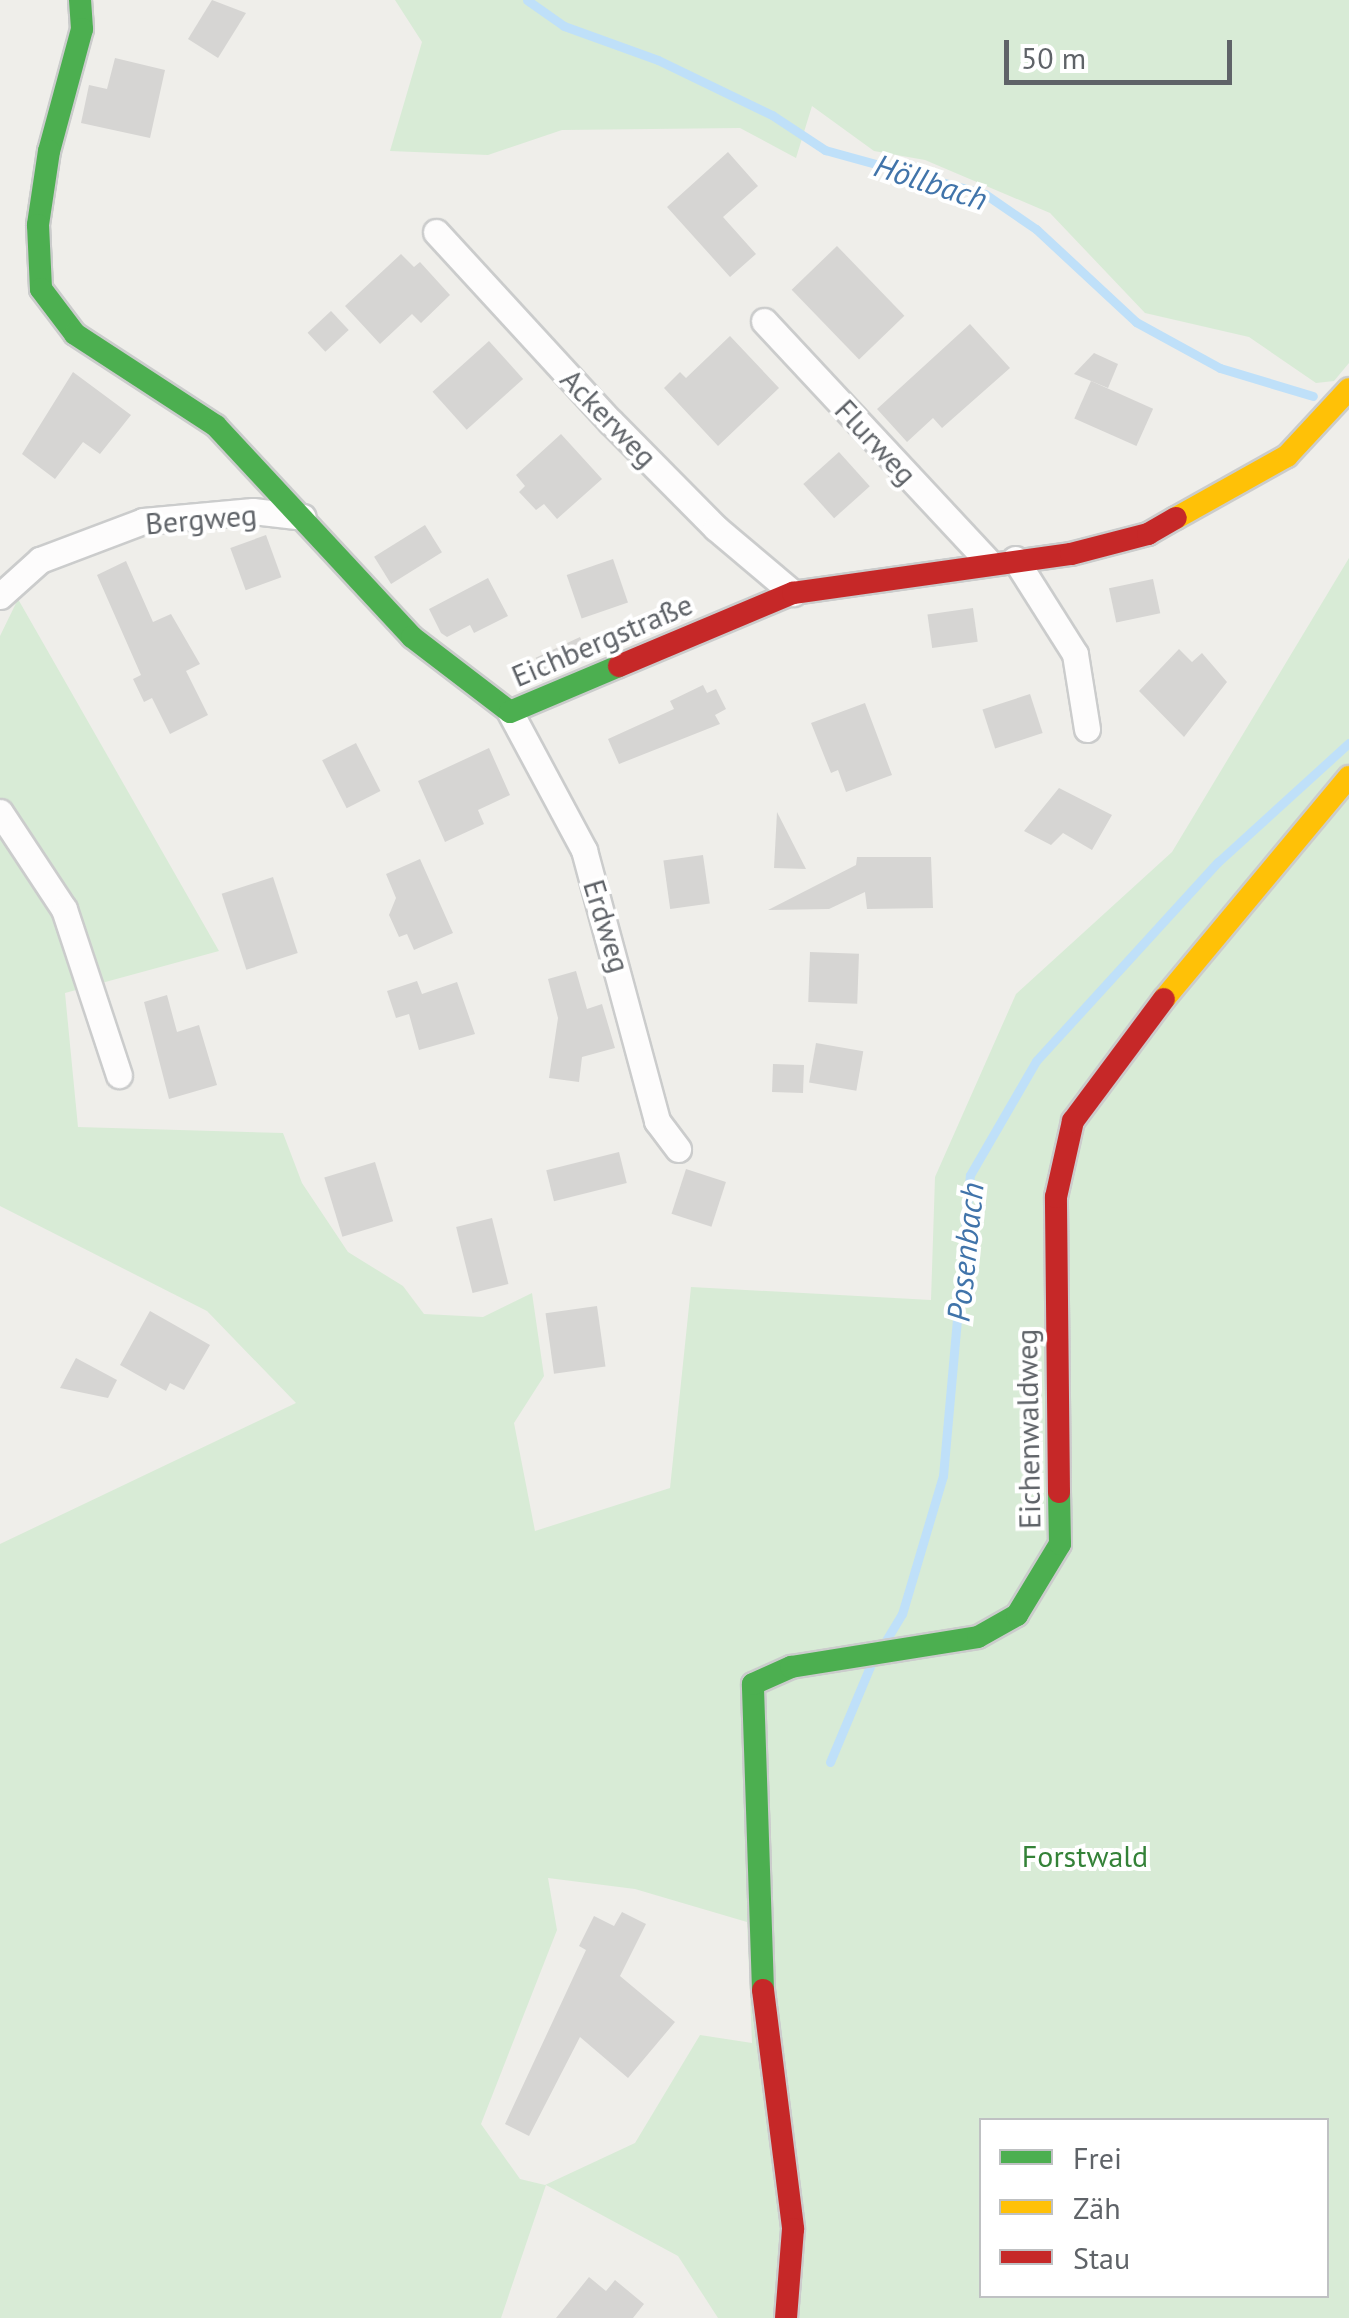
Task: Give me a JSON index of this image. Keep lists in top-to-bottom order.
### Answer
{
  "streets": {
    "street": [
      "Ackerweg",
      "Flurweg",
      "Bergweg",
      "Eichbergstraße",
      "Erdweg",
      "Eichenwaldweg"
    ]
  },
  "crossings": [
    ["Ackerweg", "Eichbergstraße"],
    ["Flurweg", "Eichbergstraße"],
    ["Bergweg", "Eichbergstraße"],
    ["Eichbergstraße", "Erdweg"]
  ],
  "water": ["Höllbach", "Posenbach"],
  "parks": ["Forstwald"],
  "legend": ["Frei", "Zäh", "Stau"],
  "scale_bar": "50 m"
}
